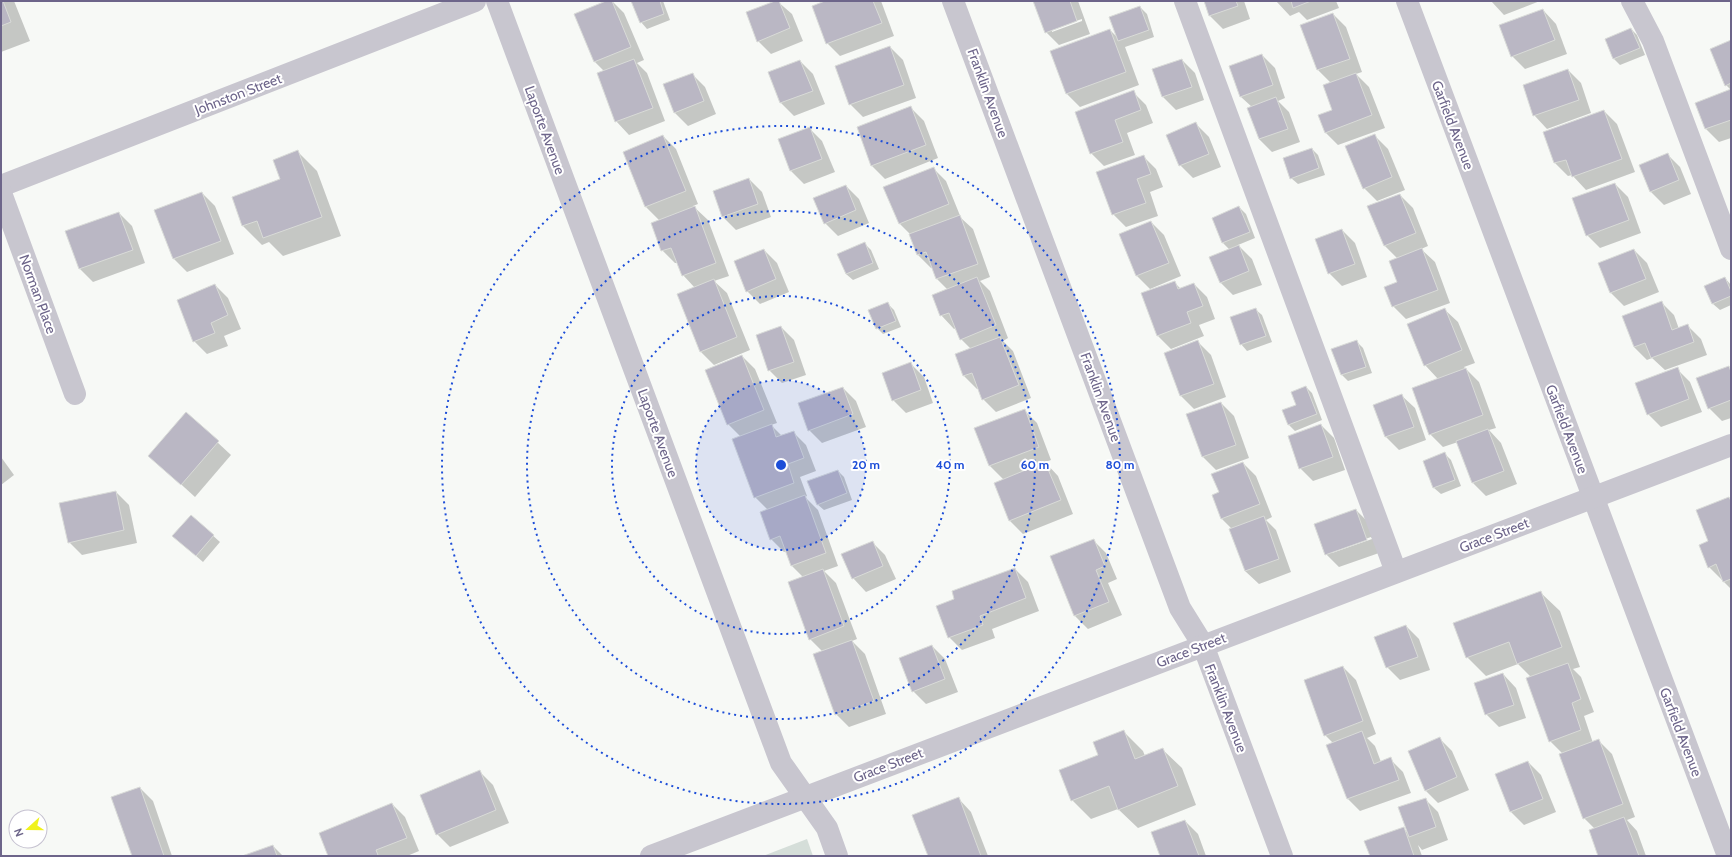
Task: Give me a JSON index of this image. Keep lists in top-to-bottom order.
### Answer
{
  "streets": {
    "street": [
      "Franklin Avenue",
      "Johnston Street",
      "Garfield Avenue",
      "Laporte Avenue",
      "Norman Place",
      "Grace Street"
    ]
  },
  "crossings": [
    ["Franklin Avenue", "Grace Street"],
    ["Garfield Avenue", "Grace Street"],
    ["Laporte Avenue", "Grace Street"]
  ],
  "north": "left",
  "rings": [
    "20 m",
    "40 m",
    "60 m",
    "80 m"
  ]
}
